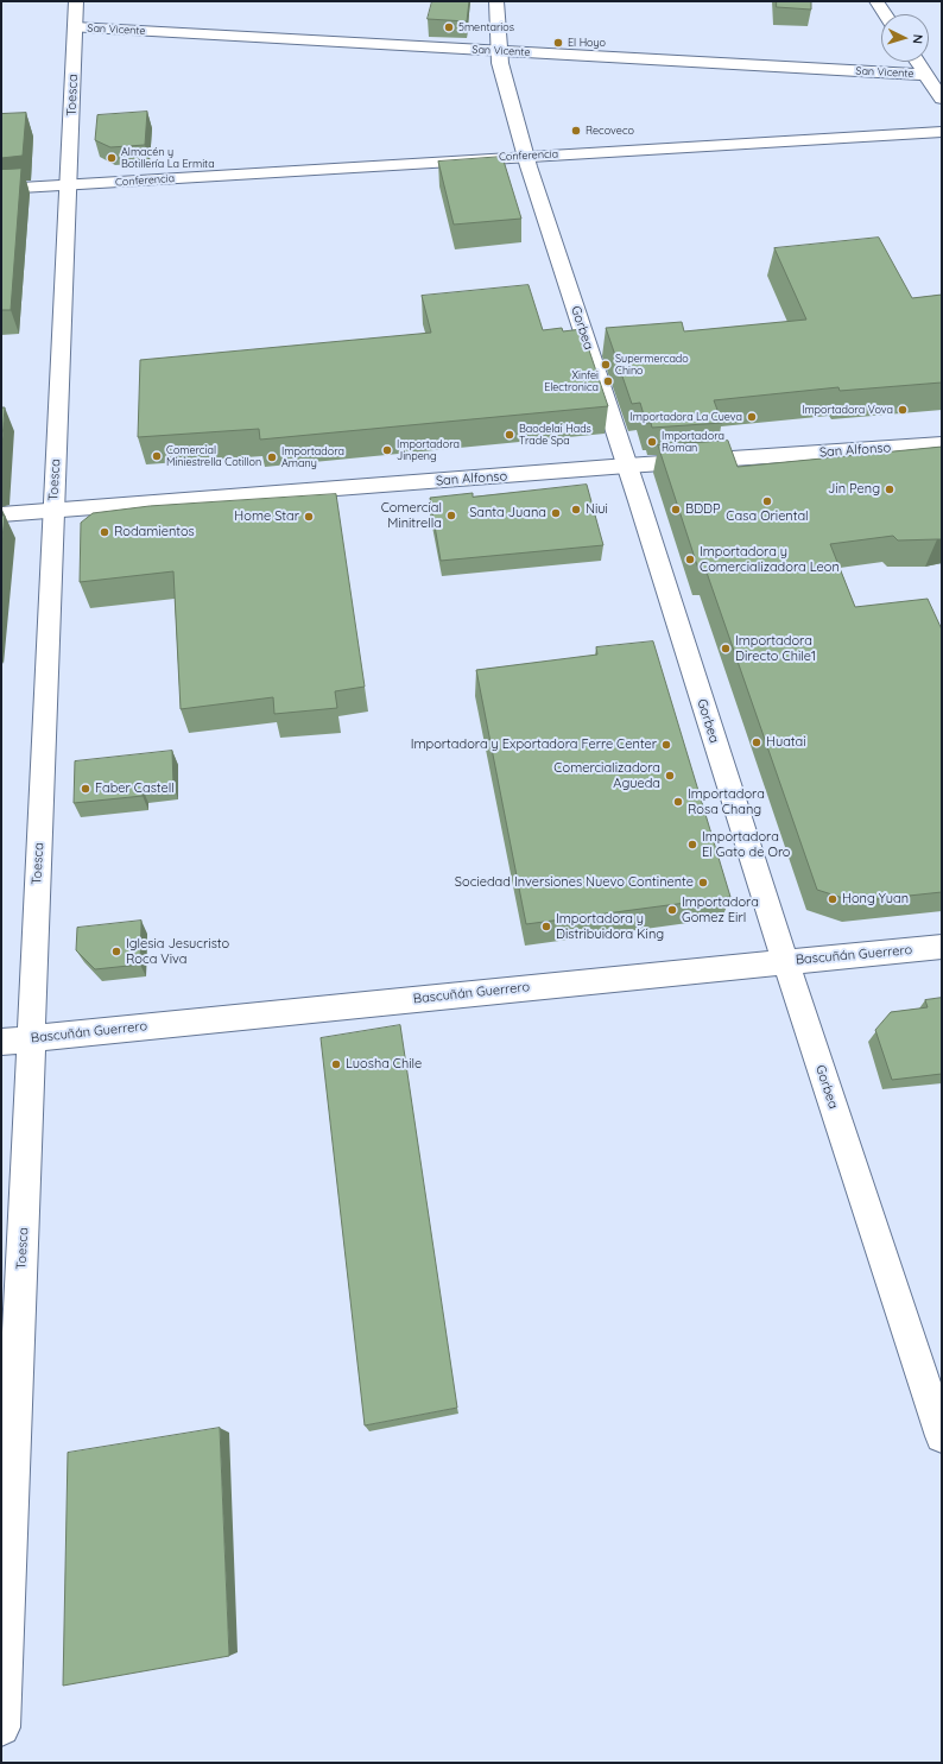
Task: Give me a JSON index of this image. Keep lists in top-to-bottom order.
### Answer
{
  "streets": {
    "street": [
      "San Vicente",
      "Toesca",
      "Conferencia",
      "Gorbea",
      "San Alfonso",
      "Bascuñán Guerrero"
    ]
  },
  "crossings": [
    ["San Vicente", "Toesca"],
    ["San Vicente", "Gorbea"],
    ["Toesca", "Conferencia"],
    ["Toesca", "San Alfonso"],
    ["Toesca", "Bascuñán Guerrero"],
    ["Conferencia", "Gorbea"],
    ["Gorbea", "San Alfonso"],
    ["Gorbea", "Bascuñán Guerrero"]
  ],
  "places": [
    "5mentarios",
    "El Hoyo",
    "Recoveco",
    "Almacén y Botillería La Ermita",
    "Supermercado Chino",
    "Xinfei Electronica",
    "Importadora Vova",
    "Importadora La Cueva",
    "Baodelai Hads Trade Spa",
    "Importadora Roman",
    "Importadora Jinpeng",
    "Comercial Miniestrella Cotillon",
    "Importadora Amany",
    "Jin Peng",
    "Casa Oriental",
    "Niui",
    "BDDP",
    "Santa Juana",
    "Comercial Minitrella",
    "Home Star",
    "Rodamientos",
    "Importadora y Comercializadora Leon",
    "Importadora Directo Chile1",
    "Huatai",
    "Importadora y Exportadora Ferre Center",
    "Comercializadora Agueda",
    "Faber Castell",
    "Importadora Rosa Chang",
    "Importadora El Gato de Oro",
    "Sociedad Inversiones Nuevo Continente",
    "Hong Yuan",
    "Importadora Gomez Eirl",
    "Importadora y Distribuidora King",
    "Iglesia Jesucristo Roca Viva",
    "Luosha Chile"
  ],
  "north": "right"
}
